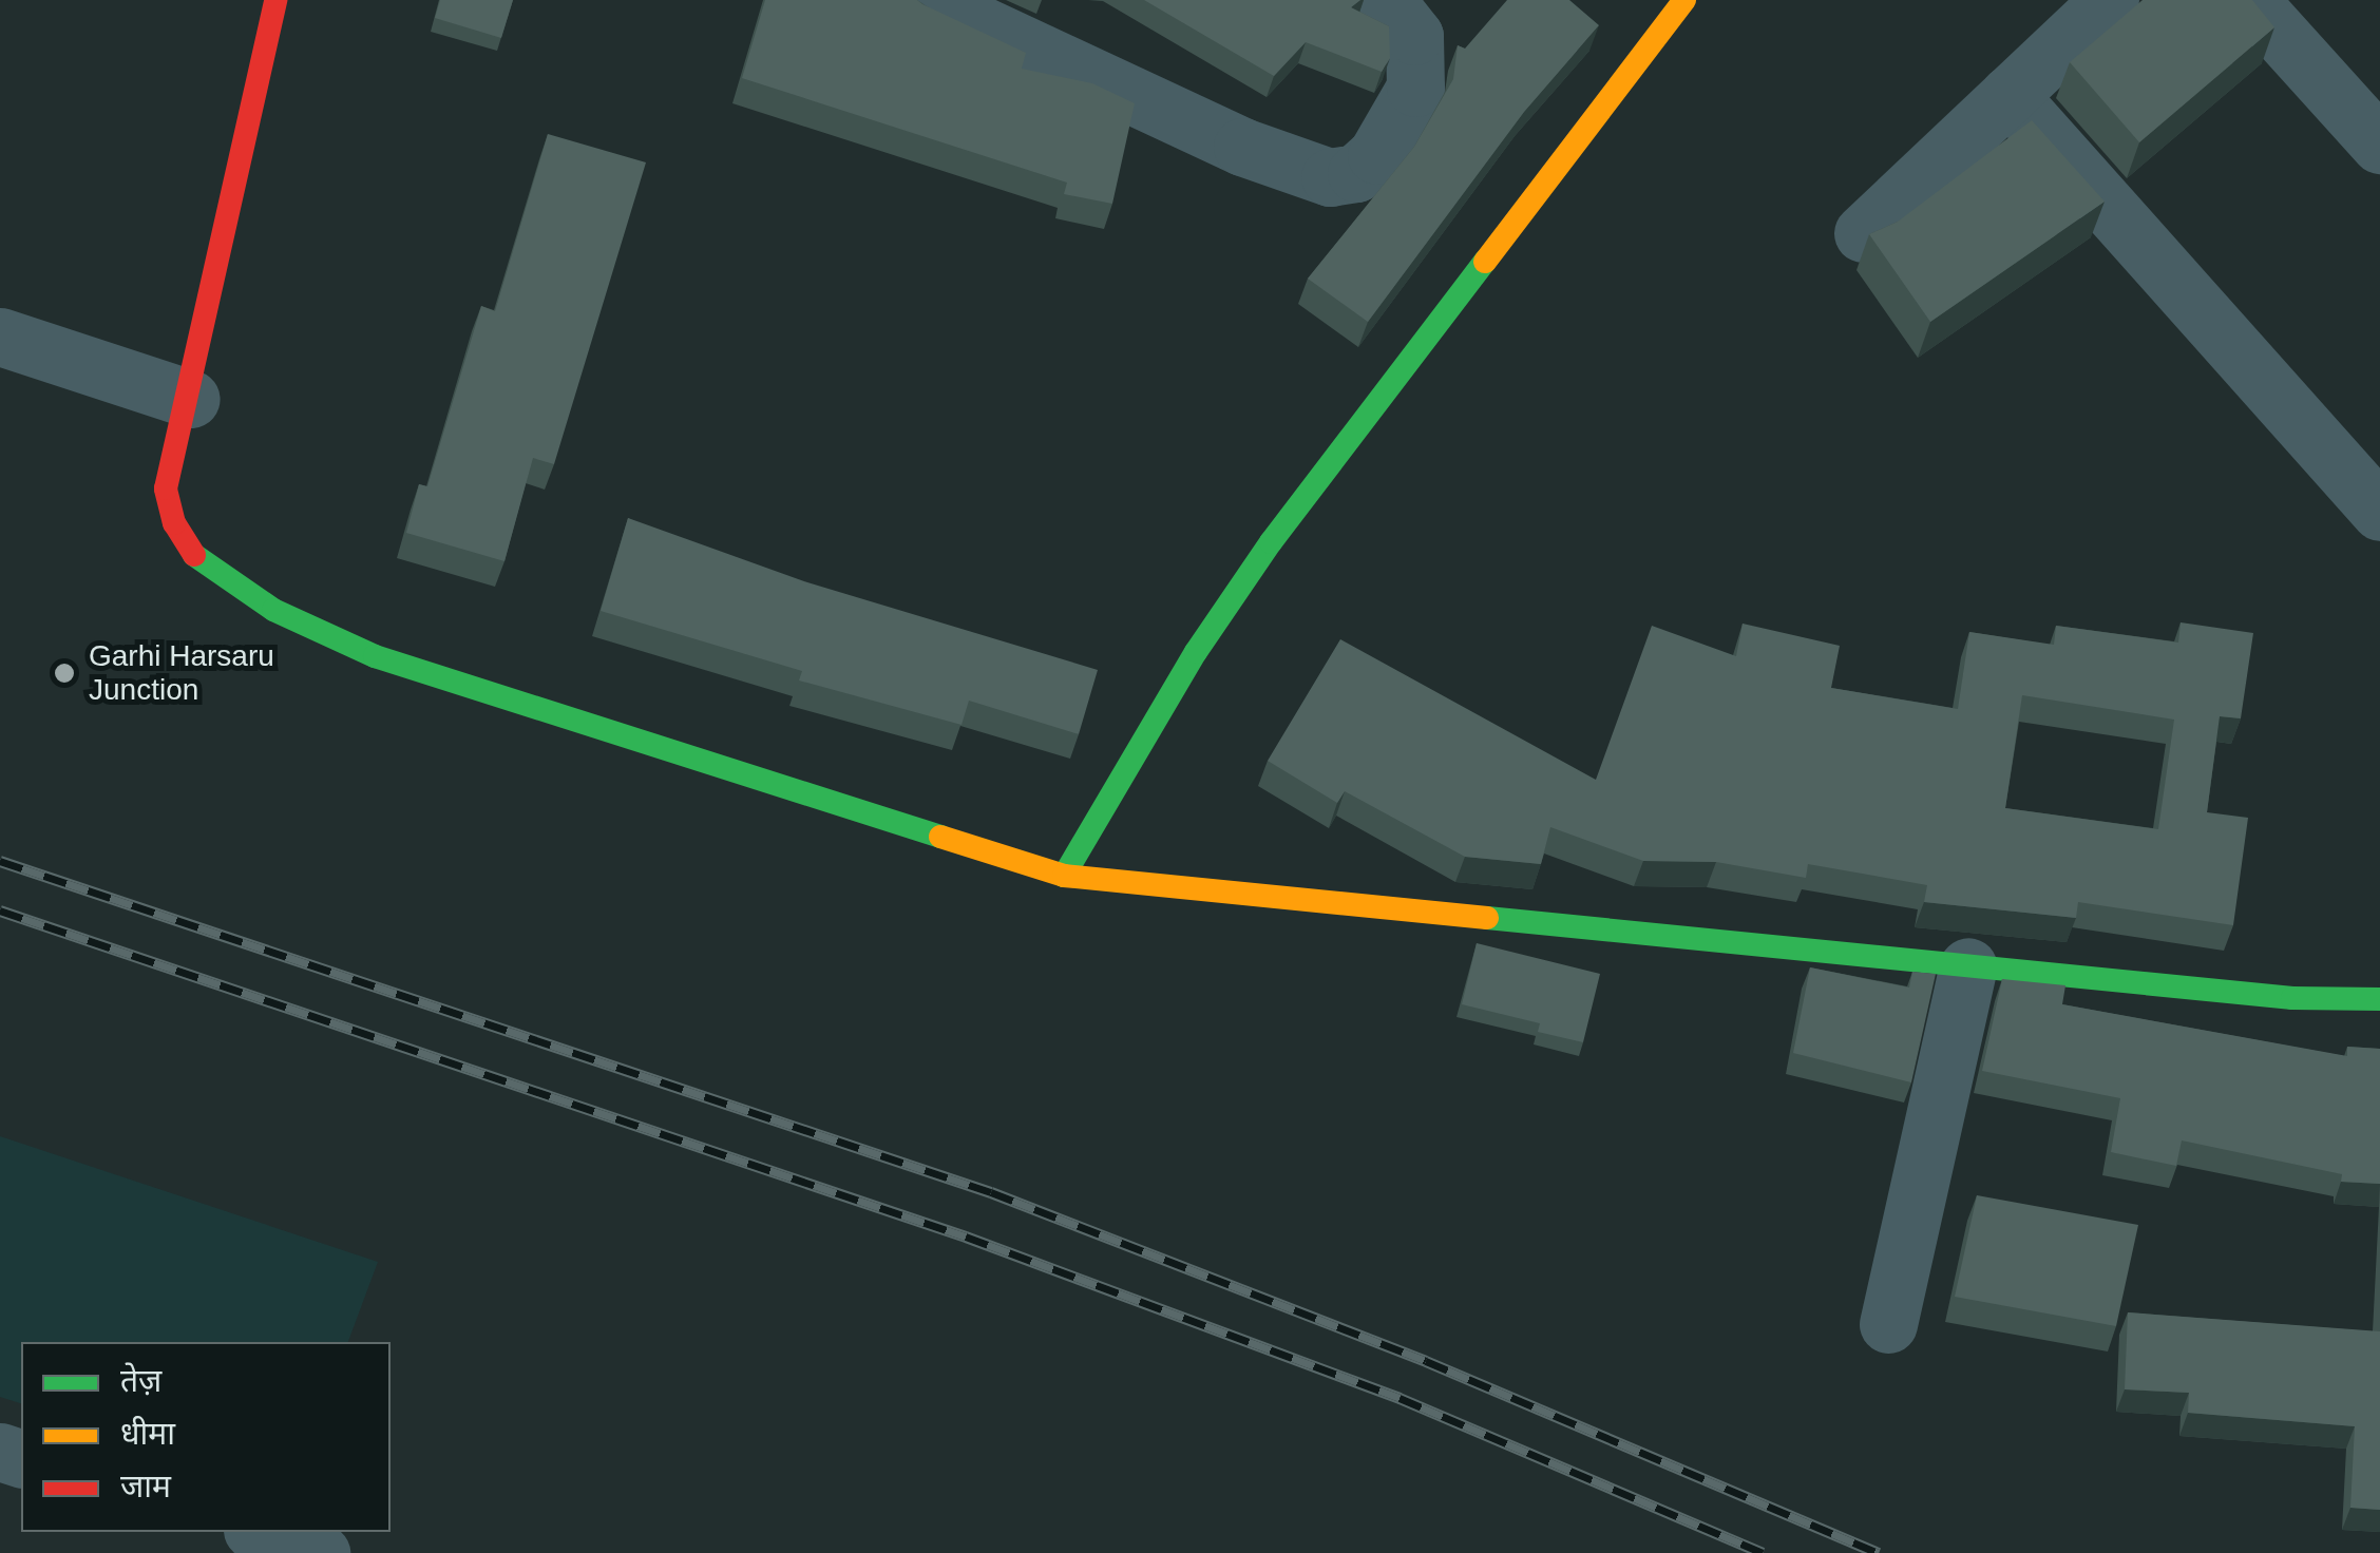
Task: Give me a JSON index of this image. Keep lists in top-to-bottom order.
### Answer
{
  "places": ["Garhi Harsaru Junction"],
  "legend": ["तेज़", "धीमा", "जाम"]
}
